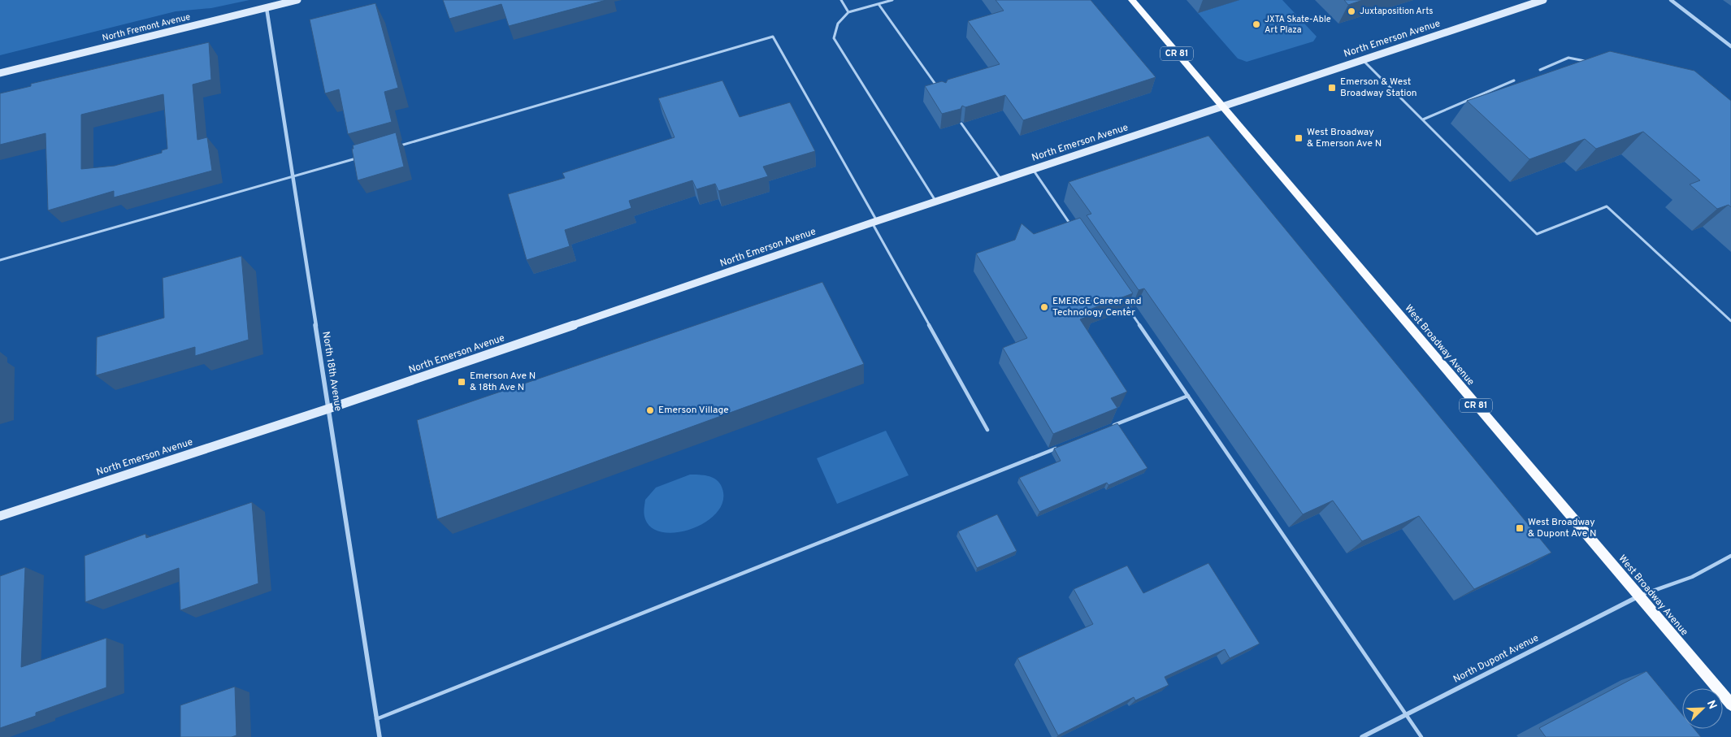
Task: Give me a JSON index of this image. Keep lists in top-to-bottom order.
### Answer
{
  "streets": {
    "main road": ["CR 81", "West Broadway Avenue"],
    "street": [
      "North Fremont Avenue",
      "North Emerson Avenue",
      "North 18th Avenue",
      "North Dupont Avenue"
    ]
  },
  "crossings": [
    ["North Fremont Avenue", "North 18th Avenue"],
    ["North Emerson Avenue", "West Broadway Avenue"],
    ["North Emerson Avenue", "North 18th Avenue"],
    ["West Broadway Avenue", "North Dupont Avenue"]
  ],
  "places": {
    "other": [
      "Juxtaposition Arts",
      "JXTA Skate-Able Art Plaza",
      "EMERGE Career and Technology Center",
      "Emerson Village"
    ],
    "transit": [
      "Emerson & West Broadway Station",
      "West Broadway & Emerson Ave N",
      "Emerson Ave N & 18th Ave N",
      "West Broadway & Dupont Ave N"
    ]
  },
  "north": "top right"
}
